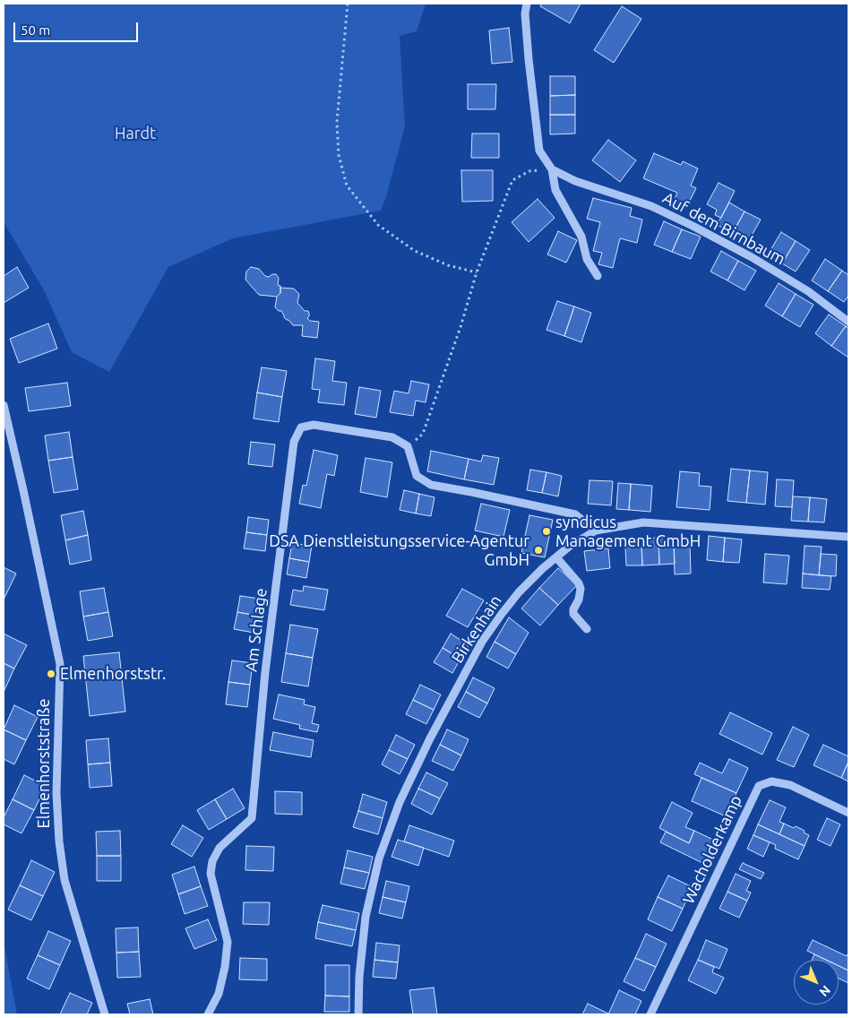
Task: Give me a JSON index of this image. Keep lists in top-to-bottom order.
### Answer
{
  "streets": {
    "street": [
      "Auf dem Birnbaum",
      "Birkenhain",
      "Am Schlage",
      "Elmenhorststraße",
      "Wacholderkamp"
    ]
  },
  "parks": ["Hardt"],
  "places": ["syndicus Management GmbH", "DSA Dienstleistungsservice-Agentur GmbH", "Elmenhorststr."],
  "scale_bar": "50 m",
  "north": "bottom right"
}
